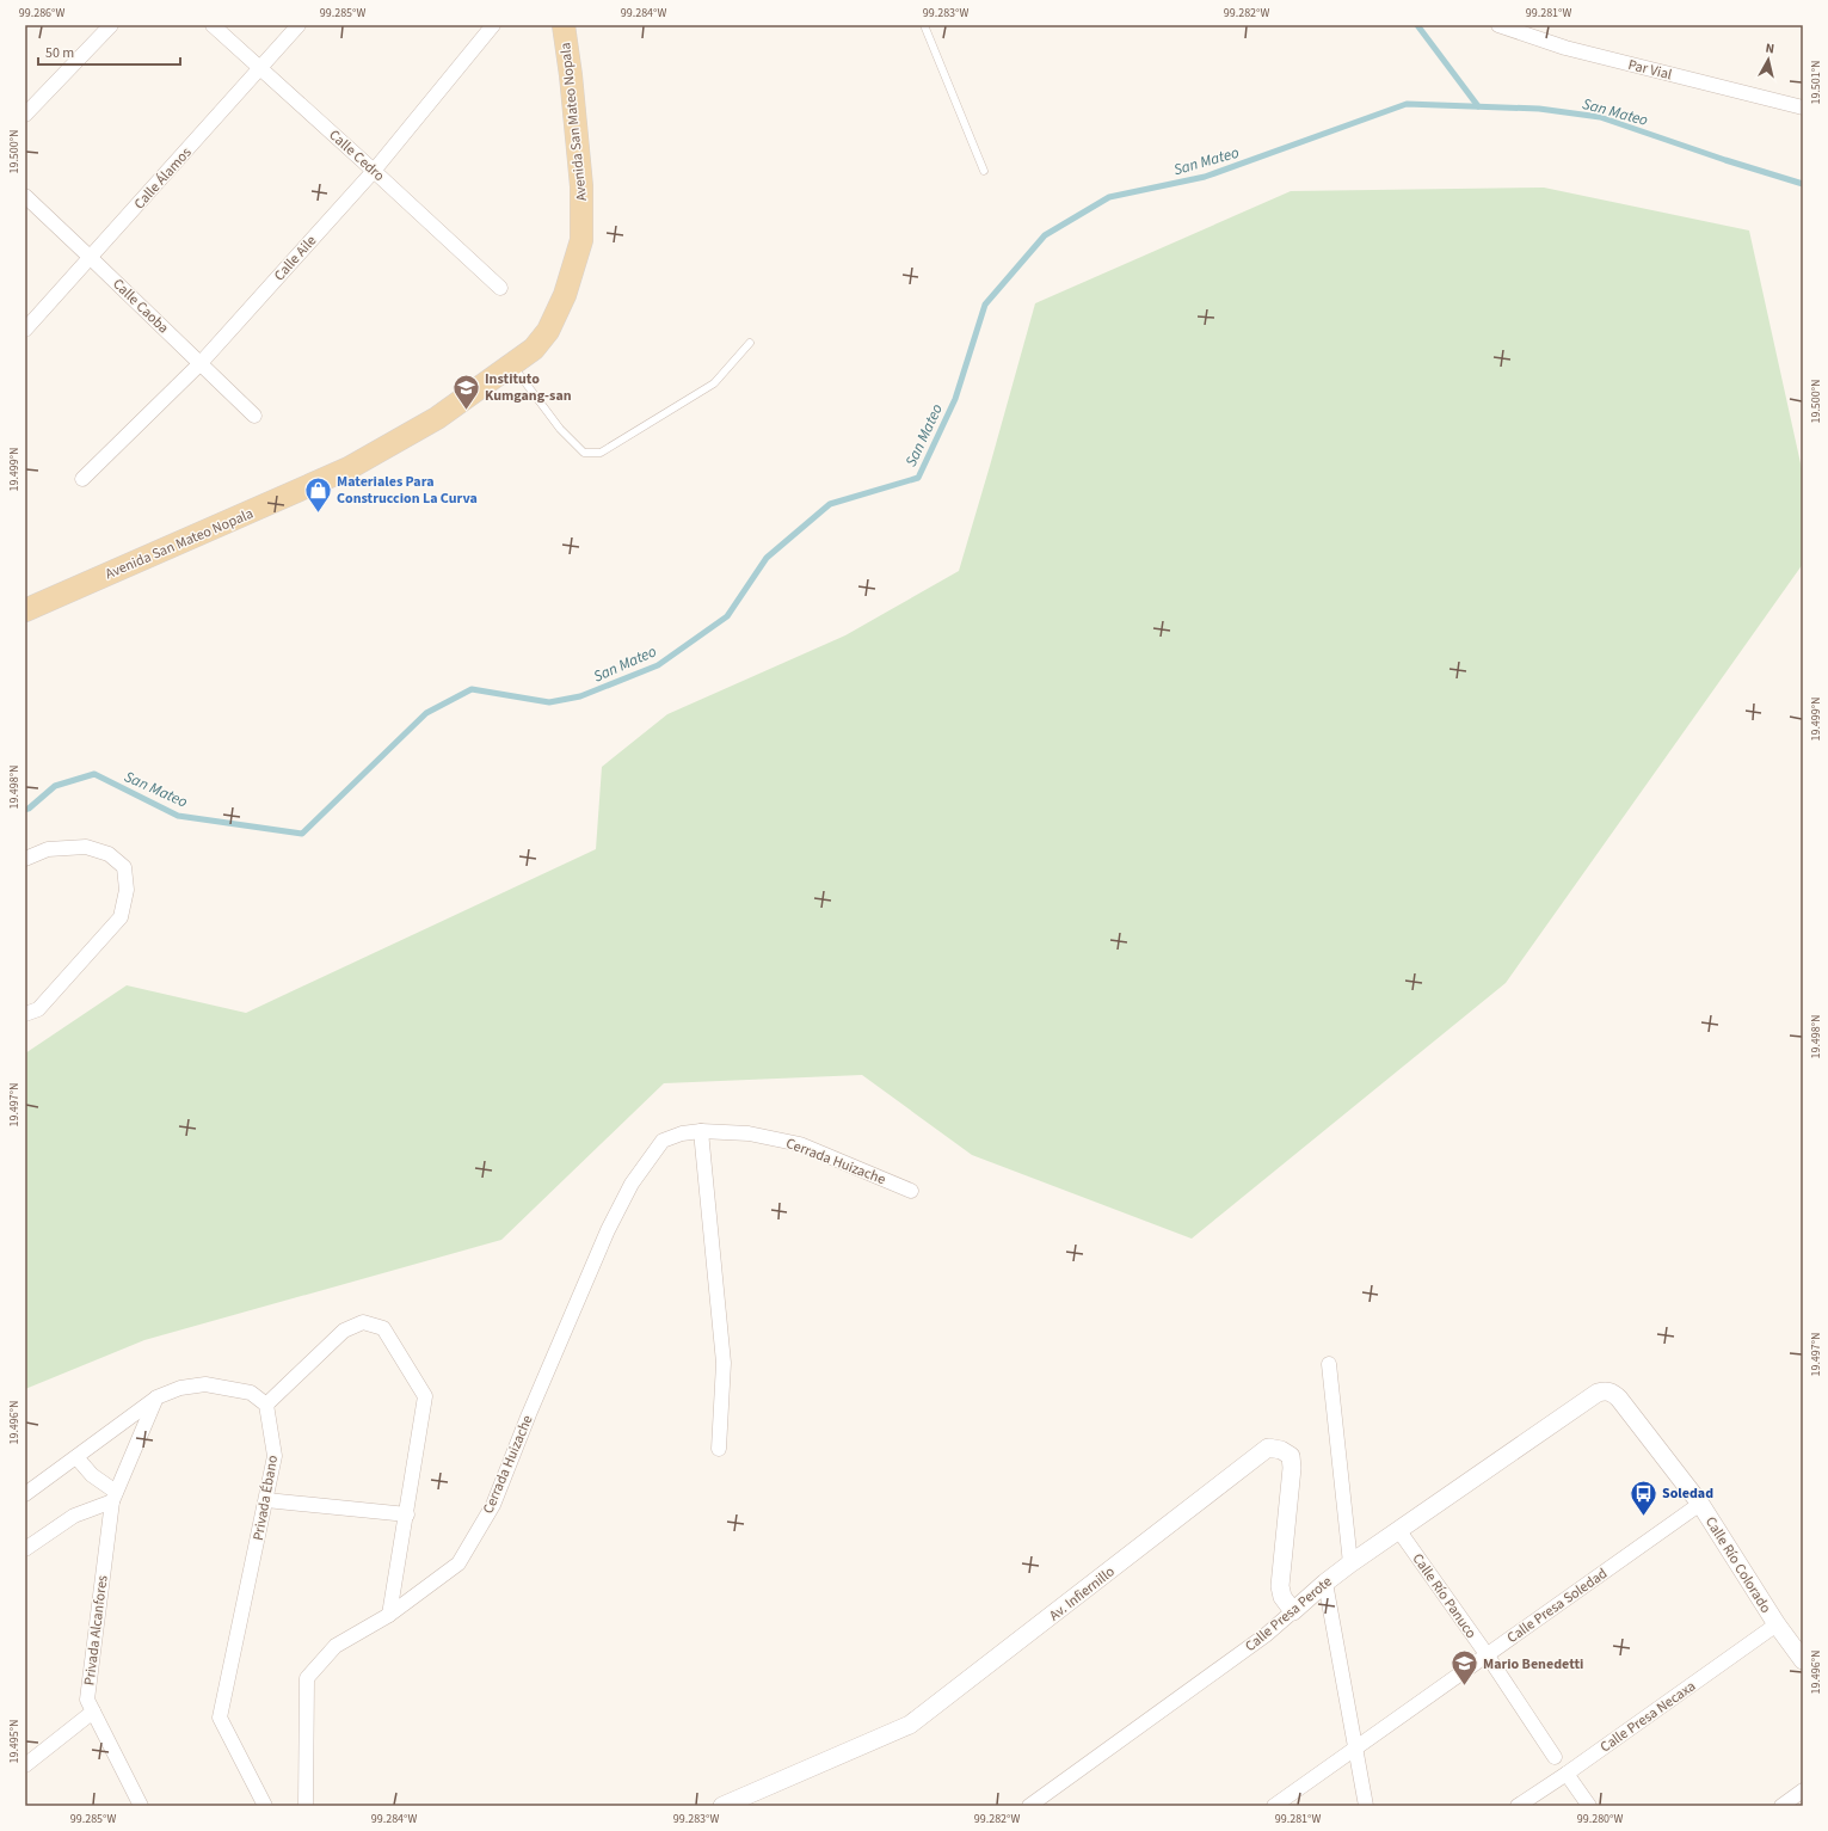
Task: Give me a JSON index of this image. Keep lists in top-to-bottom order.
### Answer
{
  "streets": {
    "main road": ["Avenida San Mateo Nopala"],
    "street": [
      "Par Vial",
      "Calle Cedro",
      "Calle Álamos",
      "Calle Aile",
      "Calle Caoba",
      "Cerrada Huizache",
      "Privada Ébano",
      "Calle Río Colorado",
      "Av. Infiernillo",
      "Calle Río Panuco",
      "Calle Presa Soledad",
      "Calle Presa Perote",
      "Privada Alcanfores",
      "Calle Presa Necaxa"
    ]
  },
  "crossings": [
    ["Calle Cedro", "Calle Álamos"],
    ["Calle Cedro", "Calle Aile"],
    ["Calle Álamos", "Calle Caoba"],
    ["Calle Aile", "Calle Caoba"],
    ["Calle Río Colorado", "Calle Presa Soledad"],
    ["Calle Río Colorado", "Calle Presa Perote"],
    ["Calle Río Colorado", "Calle Presa Necaxa"],
    ["Av. Infiernillo", "Calle Presa Perote"],
    ["Calle Río Panuco", "Calle Presa Soledad"],
    ["Calle Río Panuco", "Calle Presa Perote"]
  ],
  "water": ["San Mateo"],
  "places": {
    "school or university": ["Instituto Kumgang-san", "Mario Benedetti"],
    "shop": ["Materiales Para Construccion La Curva"],
    "bus stop": ["Soledad"]
  },
  "scale_bar": "50 m",
  "north": "top",
  "coordinates": [
    "99.286°W",
    "99.285°W",
    "99.284°W",
    "99.283°W",
    "99.282°W",
    "99.281°W",
    "19.501°N",
    "19.500°N",
    "19.499°N",
    "19.498°N",
    "19.497°N",
    "19.496°N",
    "19.495°N",
    "99.280°W"
  ]
}
